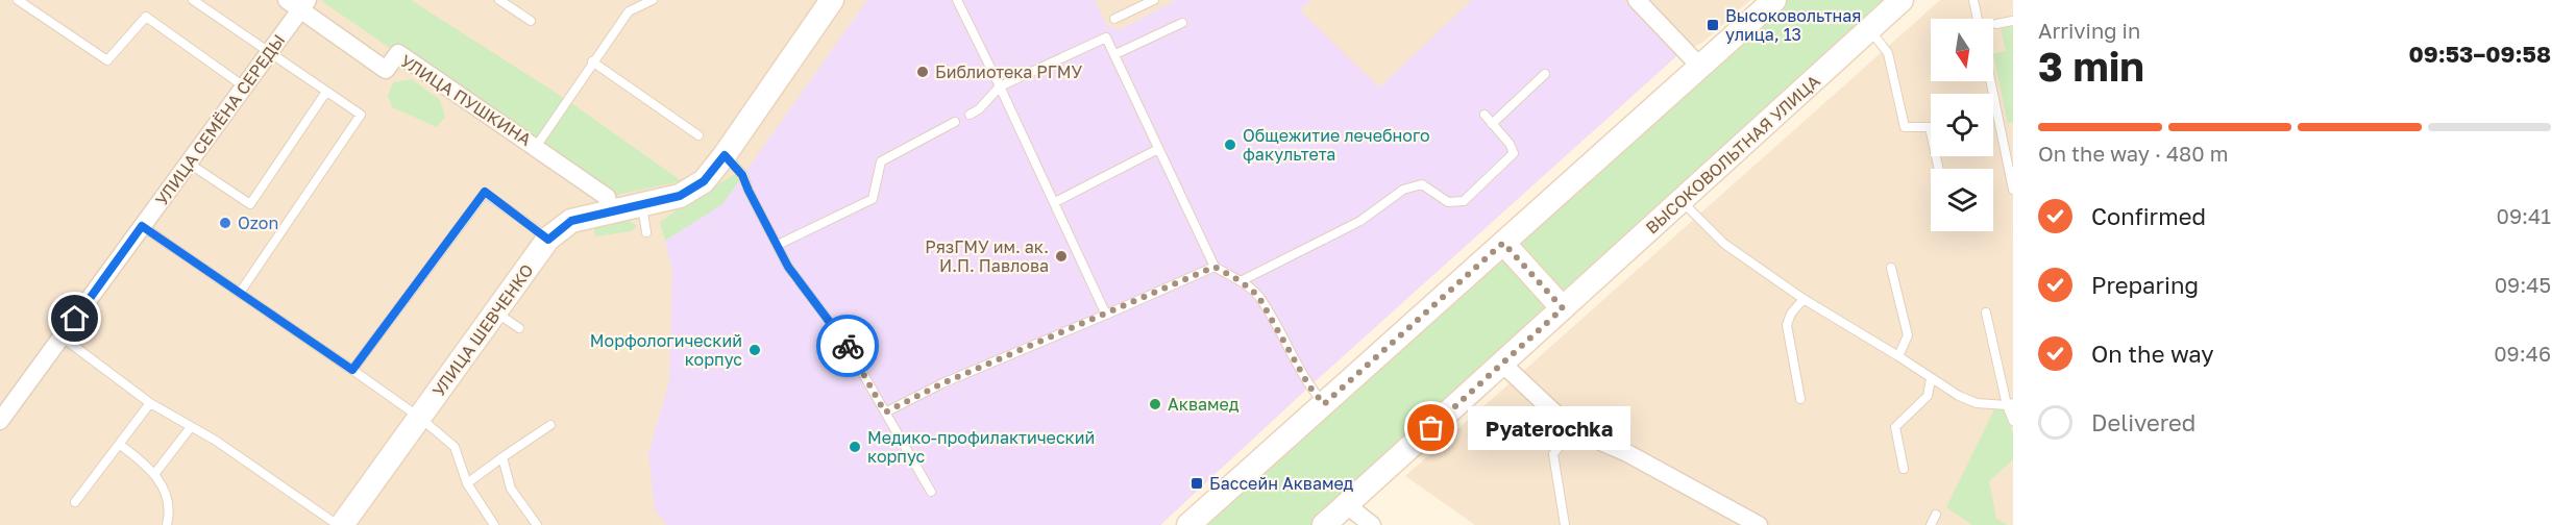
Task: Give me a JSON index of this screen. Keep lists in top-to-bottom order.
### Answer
{
  "streets": {
    "street": [
      "УЛИЦА ПУШКИНА",
      "УЛИЦА СЕМЁНА СЕРЕДЫ",
      "ВЫСОКОВОЛЬТНАЯ УЛИЦА",
      "УЛИЦА ШЕВЧЕНКО"
    ]
  },
  "crossings": [
    ["УЛИЦА ПУШКИНА", "УЛИЦА СЕМЁНА СЕРЕДЫ"],
    ["УЛИЦА ПУШКИНА", "УЛИЦА ШЕВЧЕНКО"]
  ],
  "places": {
    "transit": ["Высоковольтная улица, 13", "Бассейн Аквамед"],
    "other": [
      "Библиотека РГМУ",
      "Общежитие лечебного факультета",
      "Ozon",
      "РязГМУ им. ак. И.П. Павлова",
      "Морфологический корпус",
      "Аквамед",
      "Pyaterochka",
      "Медико-профилактический корпус"
    ]
  },
  "north": "bottom",
  "page": {
    "heading": ["3 min", "Arriving in", "09:53–09:58"],
    "bar": "On the way · 480 m",
    "list": [
      ["Confirmed", "09:41"],
      ["Preparing", "09:45"],
      ["On the way", "09:46"],
      "Delivered"
    ],
    "bubble": "Pyaterochka"
  }
}
